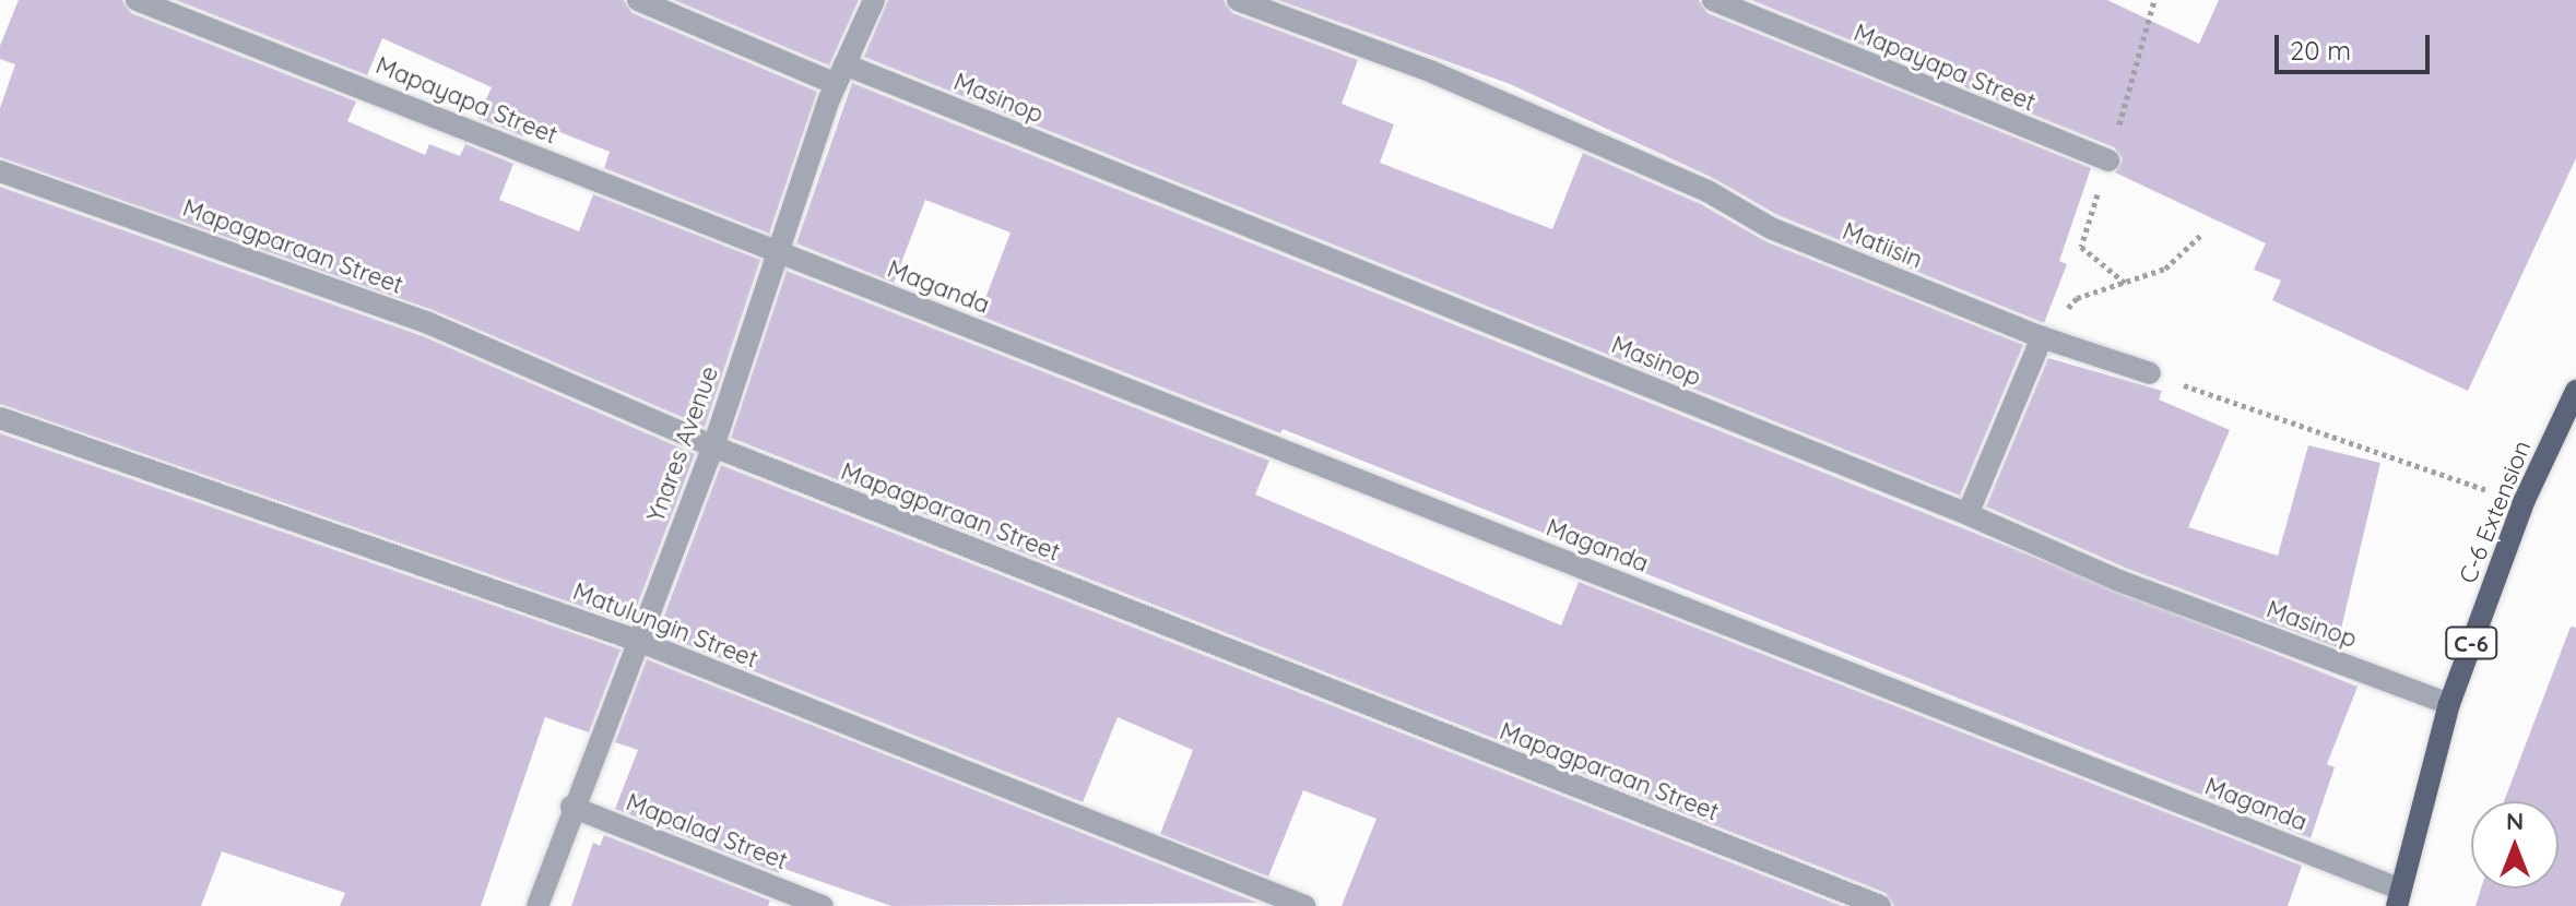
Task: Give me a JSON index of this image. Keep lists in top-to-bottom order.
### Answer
{
  "streets": {
    "main road": ["C-6 Extension", "C-6"],
    "street": [
      "Mapayapa Street",
      "Masinop",
      "Matiisin",
      "Mapagparaan Street",
      "Maganda",
      "Ynares Avenue",
      "Matulungin Street",
      "Mapalad Street"
    ]
  },
  "crossings": [
    ["Mapayapa Street", "Maganda"],
    ["Mapayapa Street", "Ynares Avenue"],
    ["Masinop", "Ynares Avenue"],
    ["Masinop", "C-6 Extension"],
    ["Mapagparaan Street", "Ynares Avenue"],
    ["Maganda", "Ynares Avenue"],
    ["Maganda", "C-6 Extension"],
    ["Ynares Avenue", "Matulungin Street"],
    ["Ynares Avenue", "Mapalad Street"]
  ],
  "scale_bar": "20 m",
  "north": "top"
}
